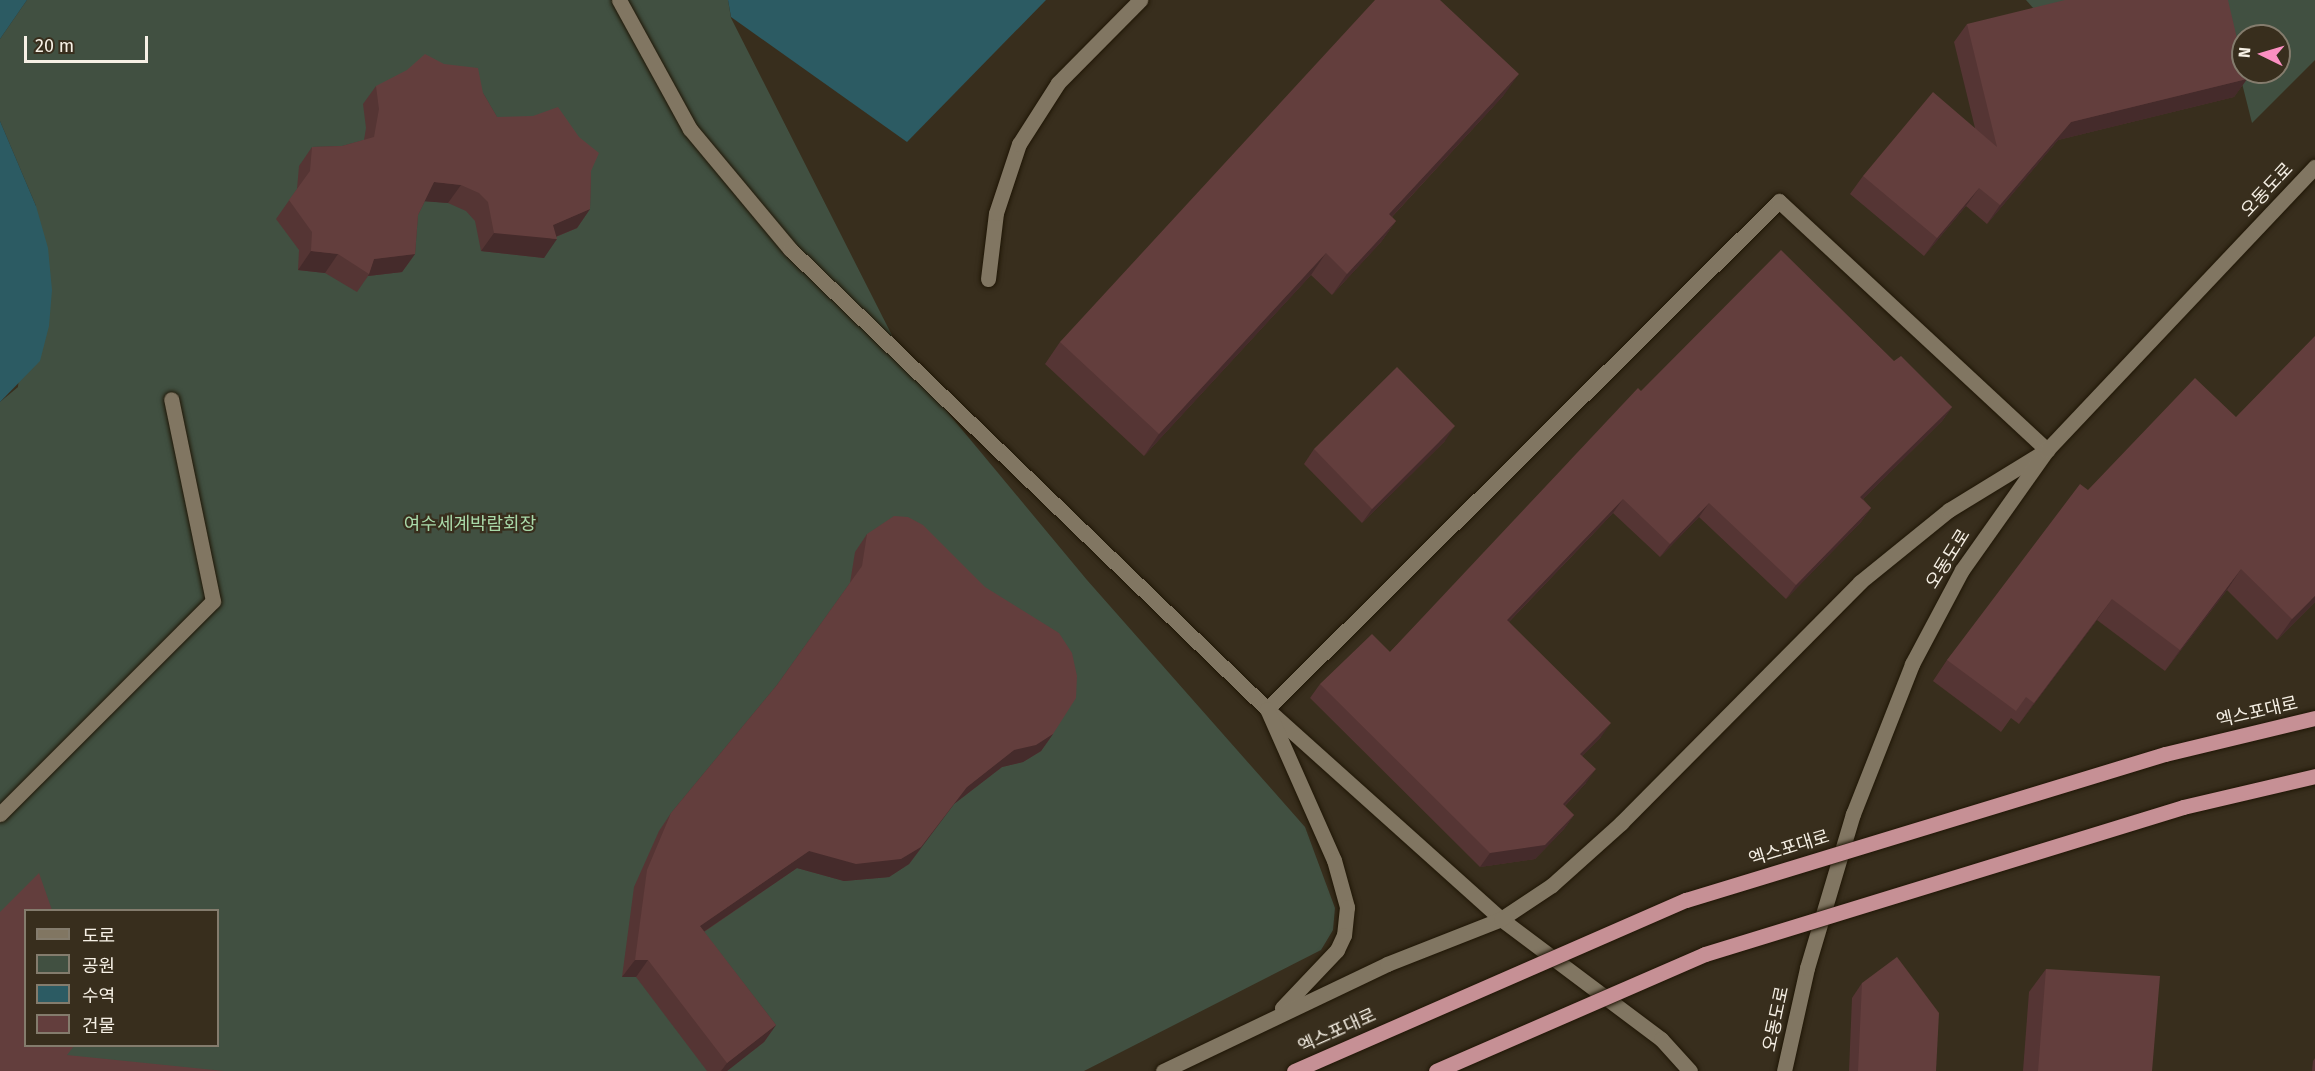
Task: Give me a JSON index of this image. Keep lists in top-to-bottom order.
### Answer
{
  "streets": {
    "main road": ["엑스포대로"],
    "street": ["오동도로"]
  },
  "parks": ["여수세계박람회장"],
  "legend": [
    "도로",
    "공원",
    "수역",
    "건물"
  ],
  "scale_bar": "20 m",
  "north": "left"
}
